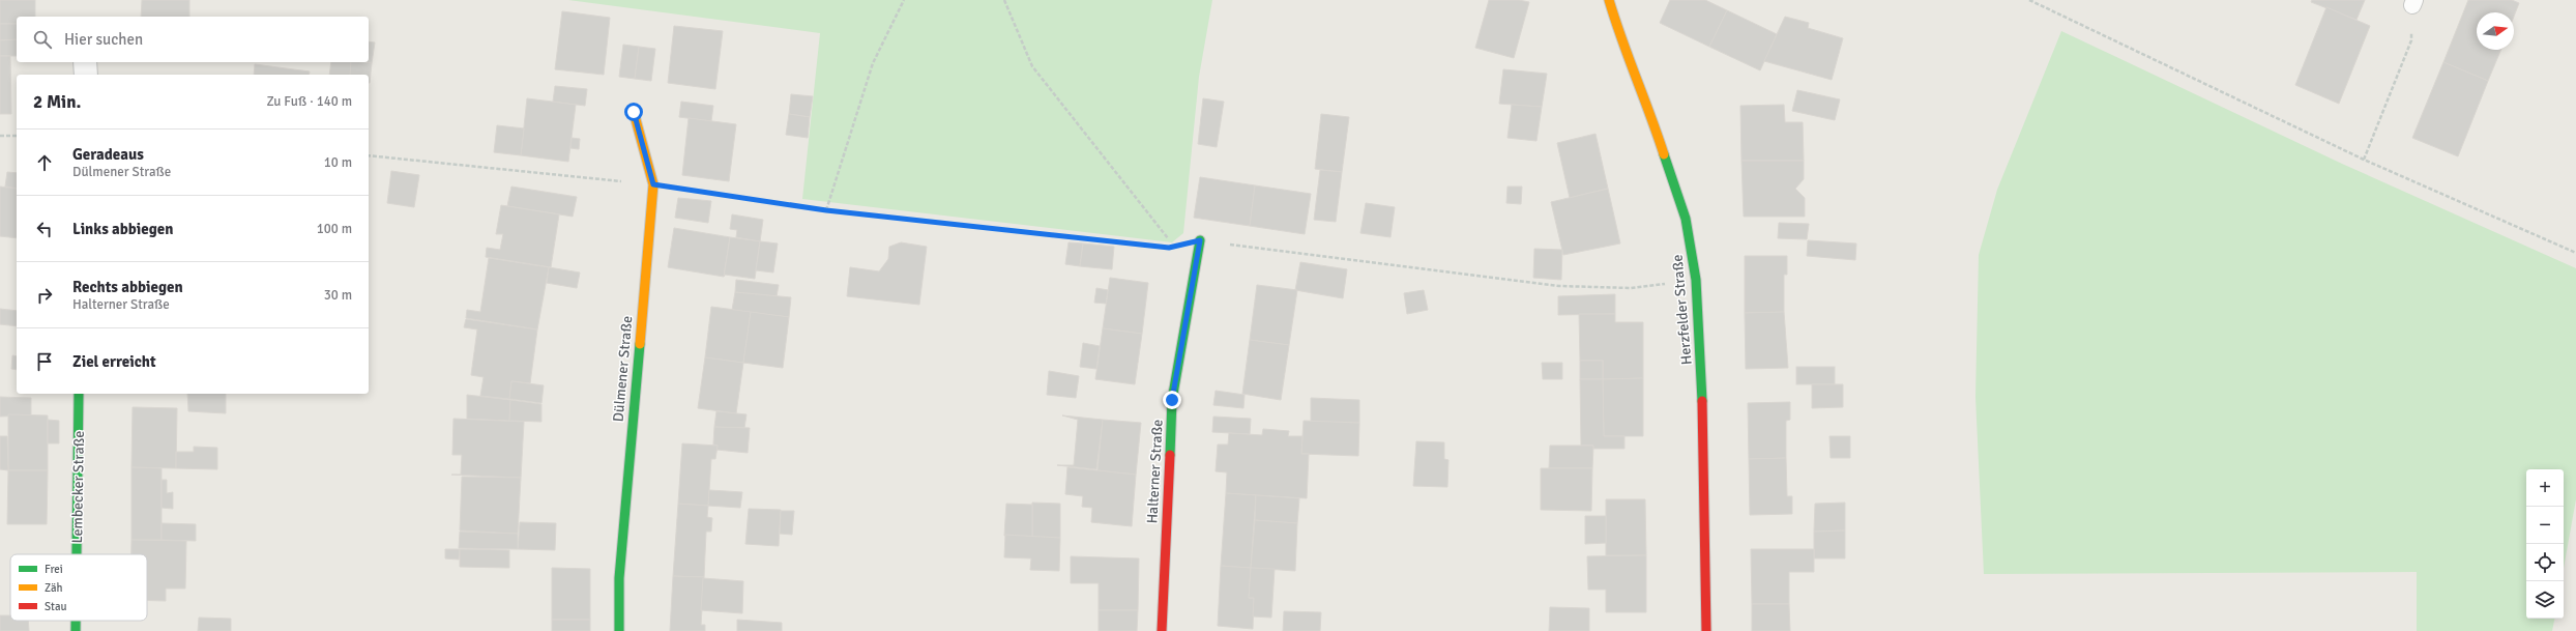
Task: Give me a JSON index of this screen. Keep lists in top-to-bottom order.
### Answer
{
  "streets": {
    "street": [
      "Herzfelder Straße",
      "Dülmener Straße",
      "Halterner Straße",
      "Lembecker Straße"
    ]
  },
  "legend": ["Frei", "Zäh", "Stau"],
  "north": "right",
  "page": {
    "search": "Hier suchen",
    "heading": ["2 Min.", "Zu Fuß · 140 m"],
    "list": [
      ["Geradeaus", "Dülmener Straße", "10 m"],
      ["Links abbiegen", "100 m"],
      ["Rechts abbiegen", "Halterner Straße", "30 m"],
      "Ziel erreicht"
    ],
    "map_buttons": ["+", "−"]
  }
}
